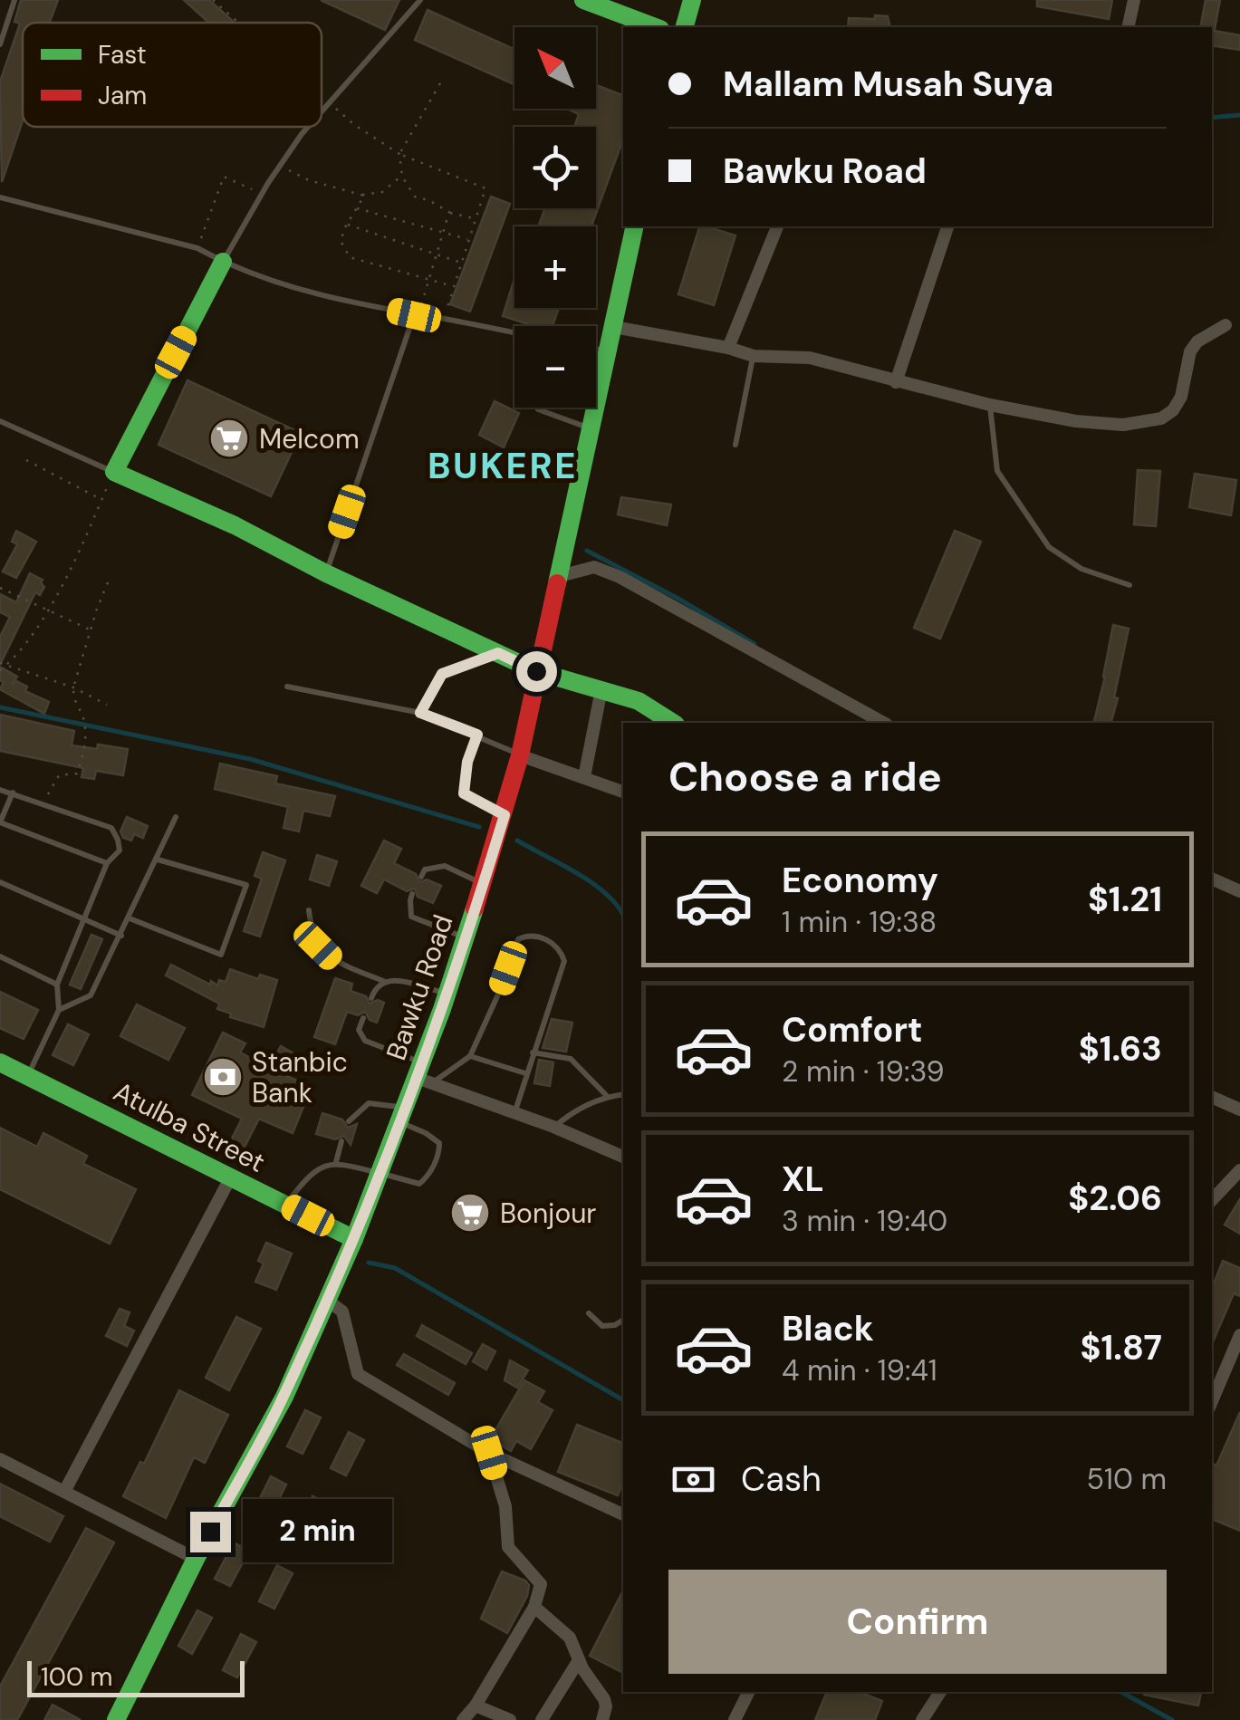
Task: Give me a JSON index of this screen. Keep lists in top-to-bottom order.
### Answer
{
  "streets": {
    "main road": ["Bawku Road", "Atulba Street"]
  },
  "crossings": [
    ["Bawku Road", "Atulba Street"]
  ],
  "districts": ["BUKERE"],
  "places": {
    "supermarket": ["Melcom", "Bonjour"],
    "bank": ["Stanbic Bank"]
  },
  "legend": ["Fast", "Jam"],
  "scale_bar": "100 m",
  "north": "top left",
  "page": {
    "map_buttons": ["+", "−"],
    "banner": ["Mallam Musah Suya", "Bawku Road"],
    "heading": "Choose a ride",
    "list": [
      {
        "name": "Economy",
        "note": "1 min · 19:38",
        "value": "$1.21"
      },
      {
        "name": "Comfort",
        "note": "2 min · 19:39",
        "value": "$1.63"
      },
      {
        "name": "XL",
        "note": "3 min · 19:40",
        "value": "$2.06"
      },
      {
        "name": "Black",
        "note": "4 min · 19:41",
        "value": "$1.87"
      }
    ],
    "pay": ["Cash", "510 m"],
    "bubble": "2 min",
    "buttons": "Confirm",
    "scale": "100 m"
  }
}
